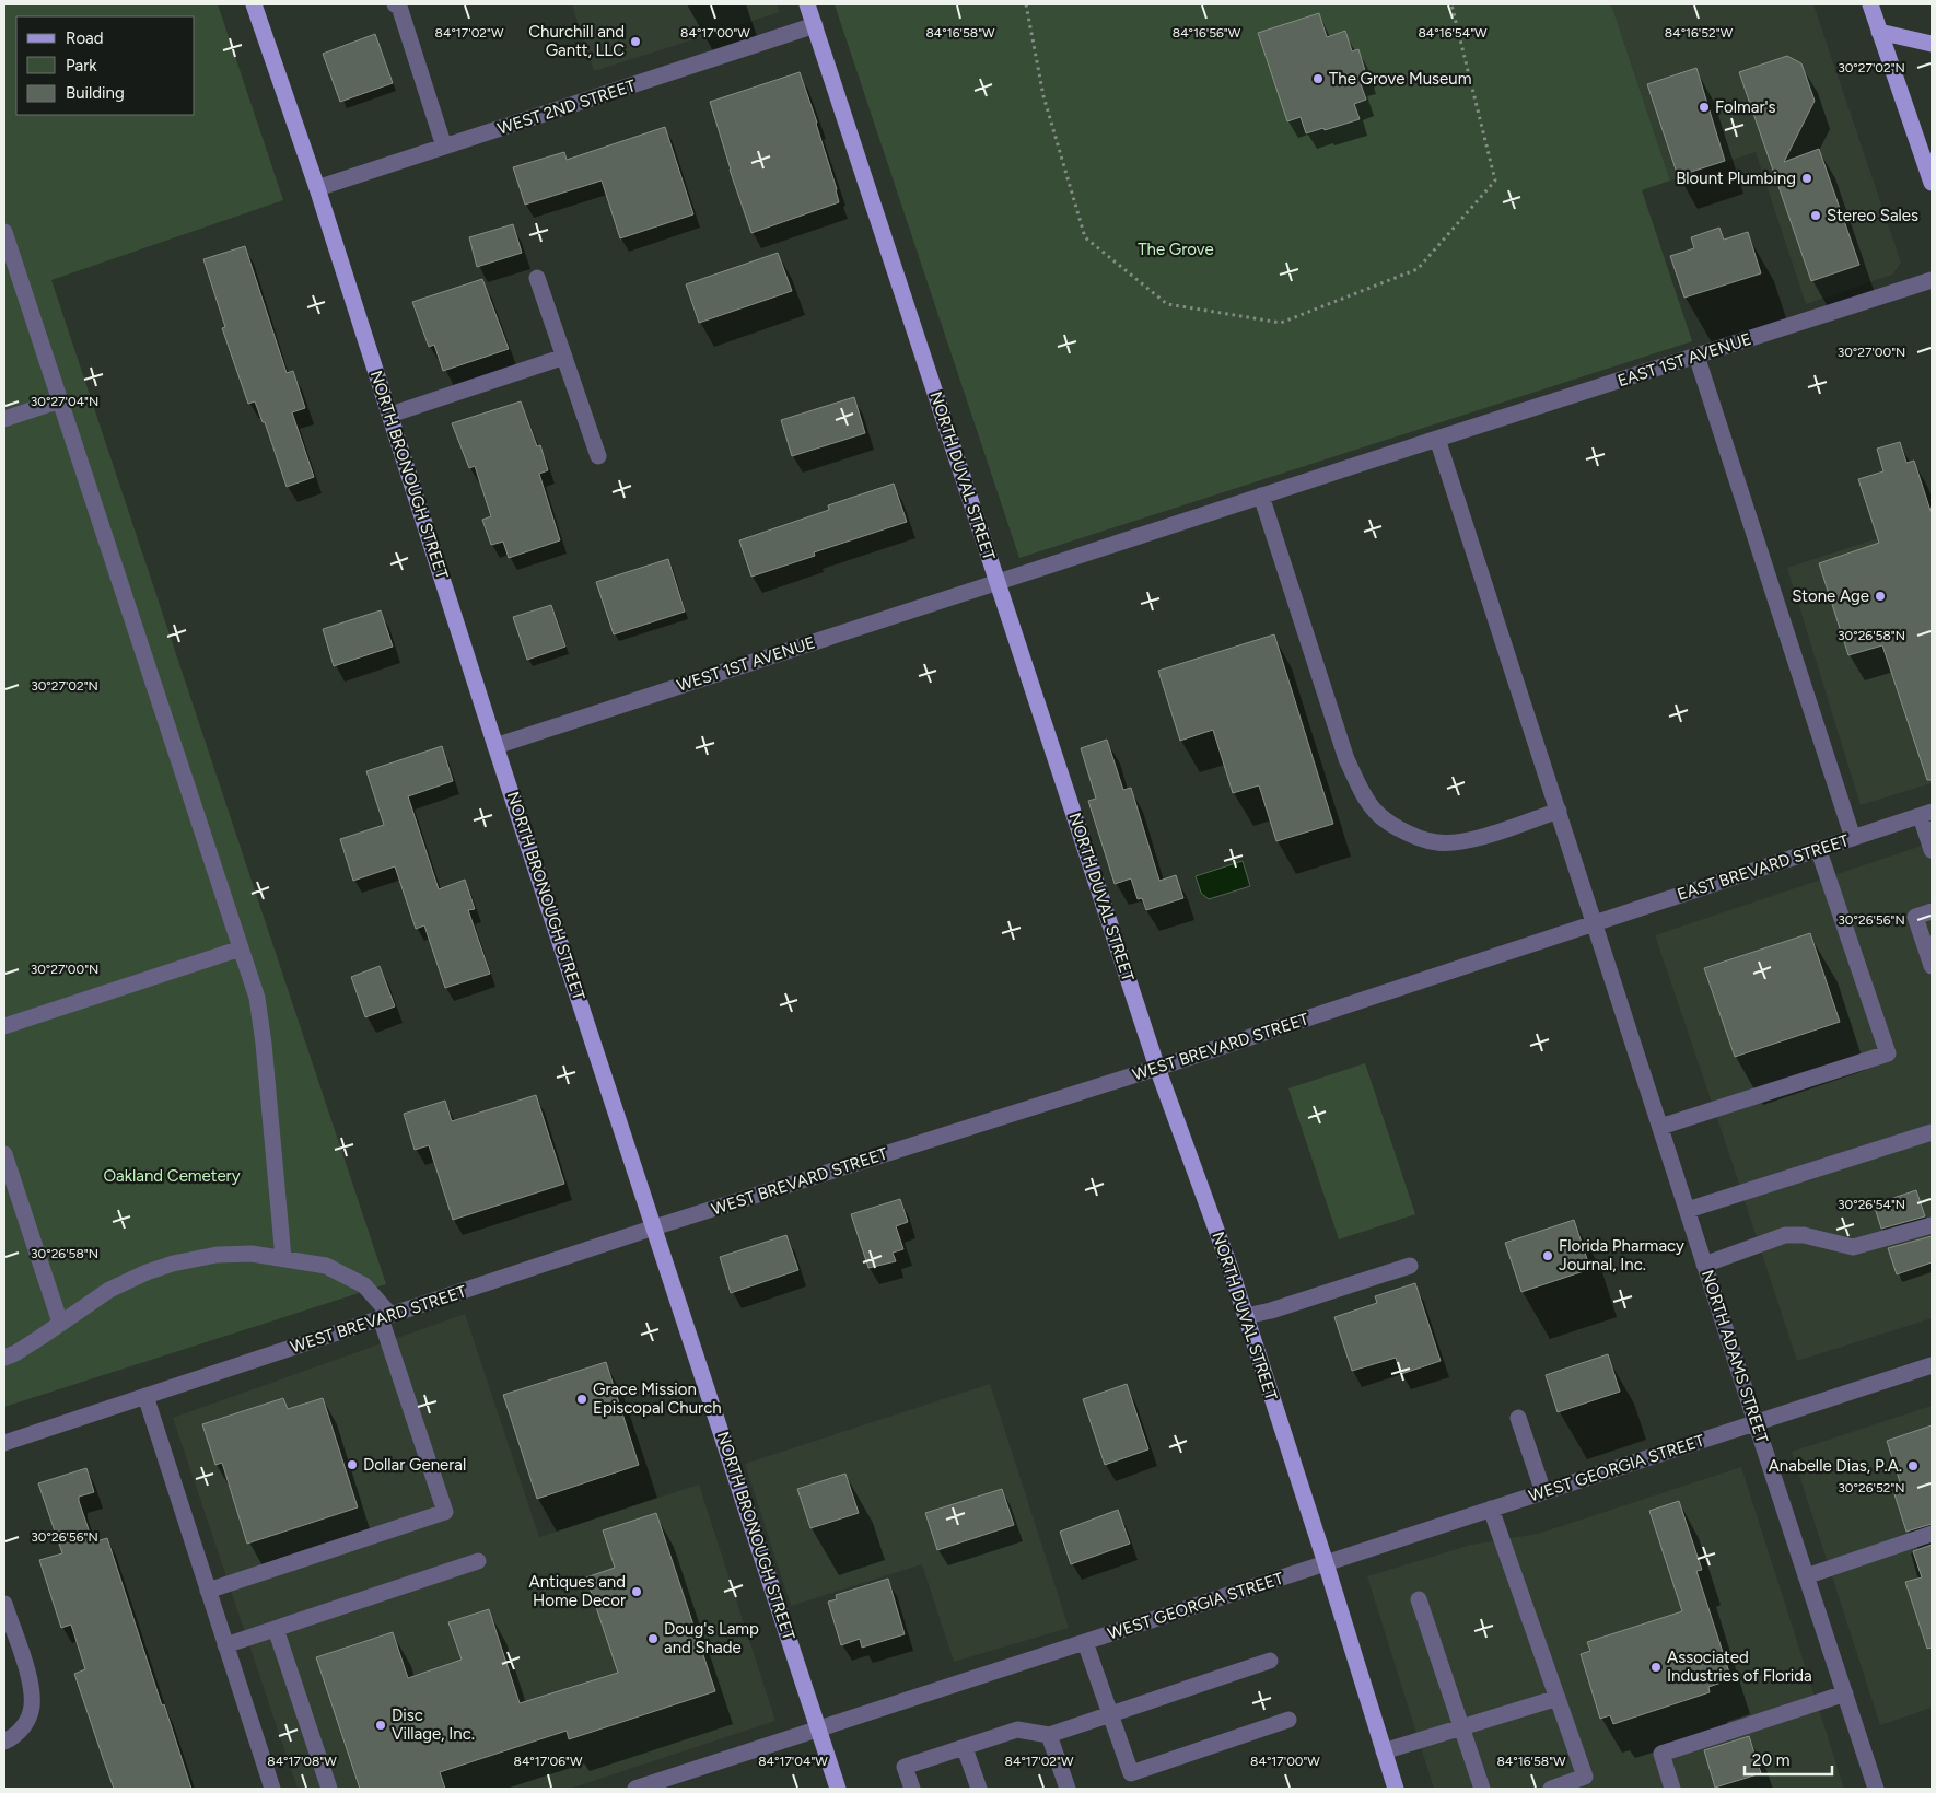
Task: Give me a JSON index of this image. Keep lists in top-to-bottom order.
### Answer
{
  "streets": {
    "main road": ["NORTH BRONOUGH STREET", "NORTH DUVAL STREET"],
    "street": [
      "WEST 2ND STREET",
      "EAST 1ST AVENUE",
      "WEST 1ST AVENUE",
      "EAST BREVARD STREET",
      "WEST BREVARD STREET",
      "NORTH ADAMS STREET",
      "WEST GEORGIA STREET"
    ]
  },
  "crossings": [
    ["WEST 2ND STREET", "NORTH BRONOUGH STREET"],
    ["WEST 2ND STREET", "NORTH DUVAL STREET"],
    ["EAST 1ST AVENUE", "WEST 1ST AVENUE"],
    ["EAST 1ST AVENUE", "NORTH ADAMS STREET"],
    ["NORTH BRONOUGH STREET", "WEST 1ST AVENUE"],
    ["NORTH BRONOUGH STREET", "WEST BREVARD STREET"],
    ["NORTH BRONOUGH STREET", "WEST GEORGIA STREET"],
    ["NORTH DUVAL STREET", "WEST 1ST AVENUE"],
    ["NORTH DUVAL STREET", "WEST BREVARD STREET"],
    ["NORTH DUVAL STREET", "WEST GEORGIA STREET"],
    ["EAST BREVARD STREET", "WEST BREVARD STREET"],
    ["EAST BREVARD STREET", "NORTH ADAMS STREET"],
    ["WEST BREVARD STREET", "NORTH ADAMS STREET"],
    ["NORTH ADAMS STREET", "WEST GEORGIA STREET"]
  ],
  "parks": ["The Grove", "Oakland Cemetery"],
  "places": [
    "Churchill and Gantt, LLC",
    "The Grove Museum",
    "Folmar's",
    "Blount Plumbing",
    "Stereo Sales",
    "Stone Age",
    "Florida Pharmacy Journal, Inc.",
    "Grace Mission Episcopal Church",
    "Dollar General",
    "Anabelle Dias, P.A.",
    "Antiques and Home Decor",
    "Doug's Lamp and Shade",
    "Associated Industries of Florida",
    "Disc Village, Inc."
  ],
  "legend": ["Road", "Park", "Building"],
  "scale_bar": "20 m",
  "coordinates": [
    "84°17'02\"W",
    "84°17'00\"W",
    "84°16'58\"W",
    "84°16'56\"W",
    "84°16'54\"W",
    "84°16'52\"W",
    "30°27'02\"N",
    "30°27'00\"N",
    "30°27'04\"N",
    "30°26'58\"N",
    "30°26'56\"N",
    "30°26'54\"N",
    "30°26'52\"N",
    "84°17'08\"W",
    "84°17'06\"W",
    "84°17'04\"W"
  ]
}
